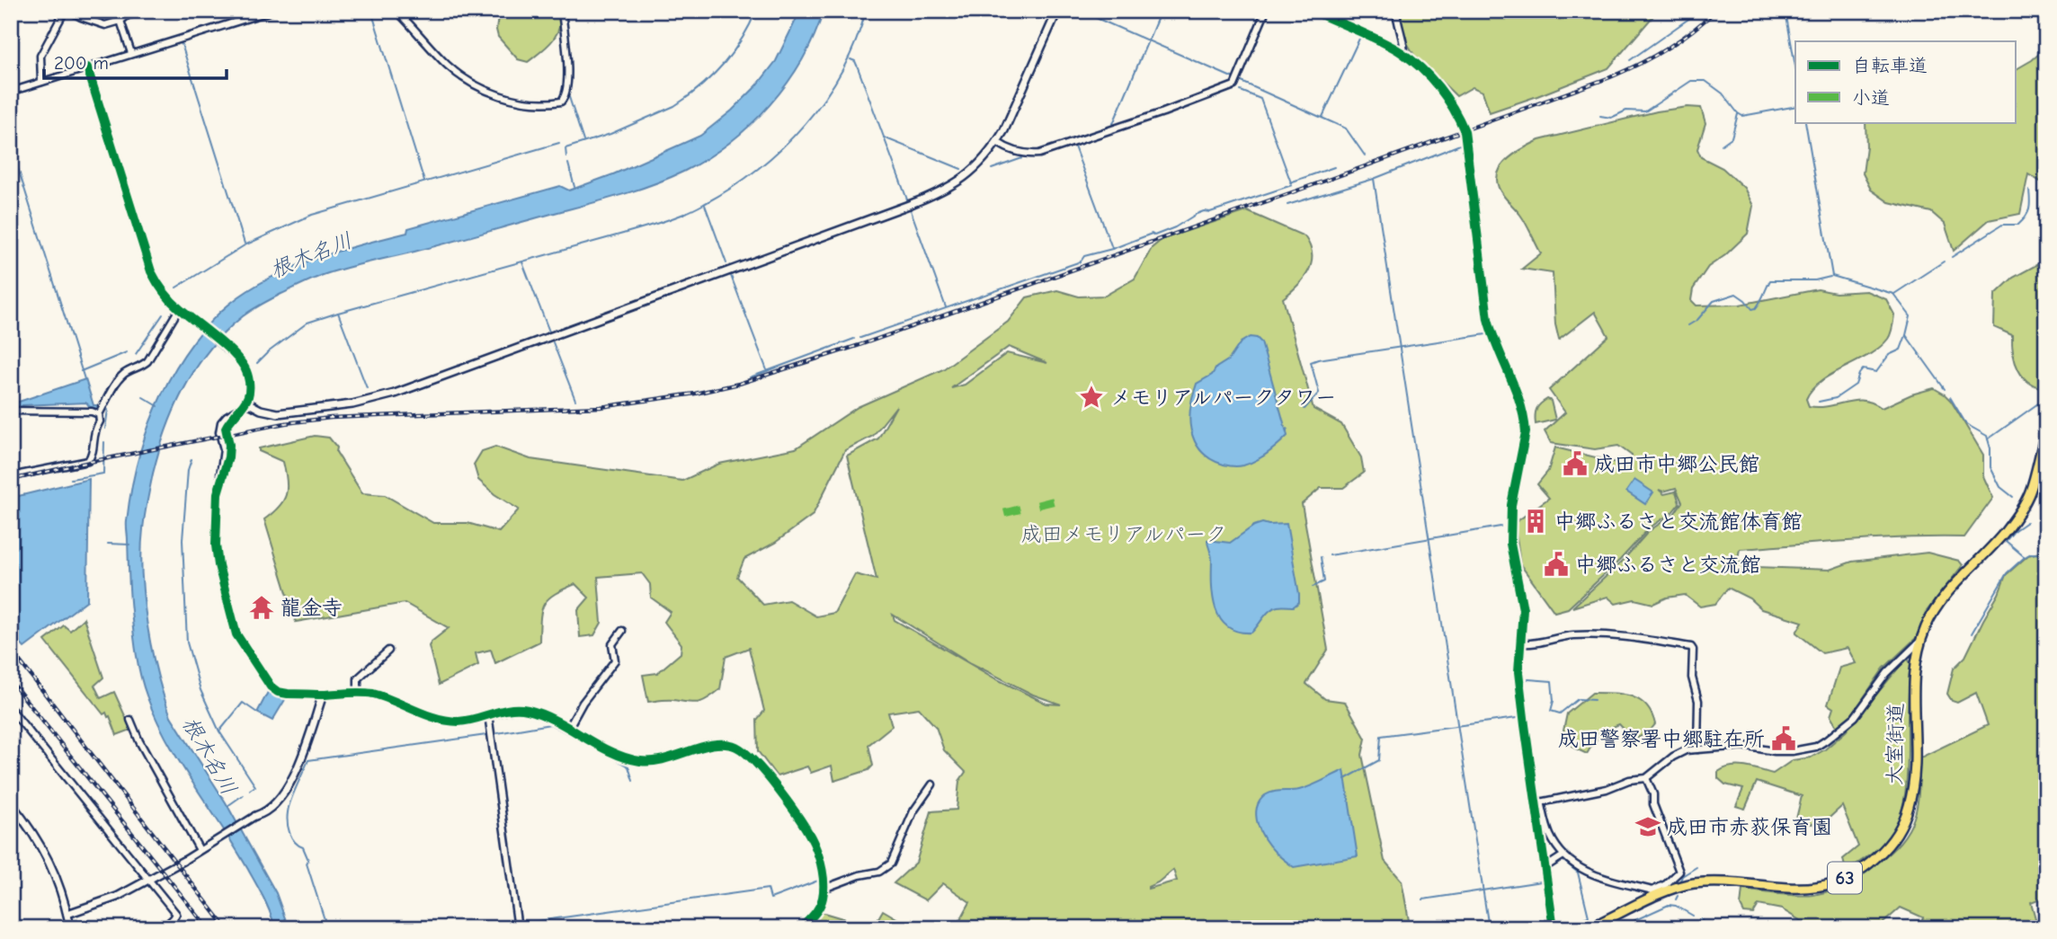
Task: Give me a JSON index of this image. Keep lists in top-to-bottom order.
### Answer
{
  "streets": {
    "main road": ["大室街道", "63"]
  },
  "water": ["根木名川"],
  "parks": ["成田メモリアルパーク"],
  "places": {
    "place": ["メモリアルパークタワー"],
    "public building": ["成田市中郷公民館", "中郷ふるさと交流館", "成田警察署中郷駐在所"],
    "building": ["中郷ふるさと交流館体育館"],
    "temple": ["龍金寺"],
    "school or university": ["成田市赤荻保育園"]
  },
  "legend": ["自転車道", "小道"],
  "scale_bar": "200 m"
}
